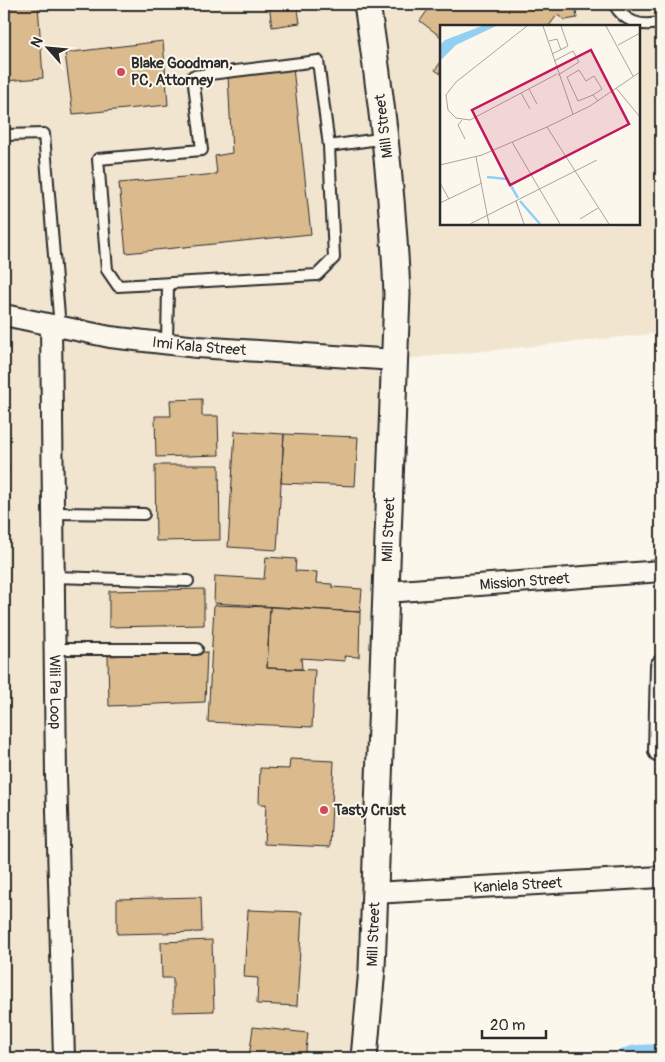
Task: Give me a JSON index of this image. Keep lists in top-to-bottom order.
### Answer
{
  "streets": {
    "street": [
      "Mill Street",
      "Imi Kala Street",
      "Mission Street",
      "Wili Pa Loop",
      "Kaniela Street"
    ]
  },
  "crossings": [
    ["Mill Street", "Imi Kala Street"],
    ["Mill Street", "Mission Street"],
    ["Mill Street", "Kaniela Street"],
    ["Imi Kala Street", "Wili Pa Loop"]
  ],
  "places": ["Blake Goodman, PC, Attorney", "Tasty Crust"],
  "scale_bar": "20 m",
  "north": "top left"
}
